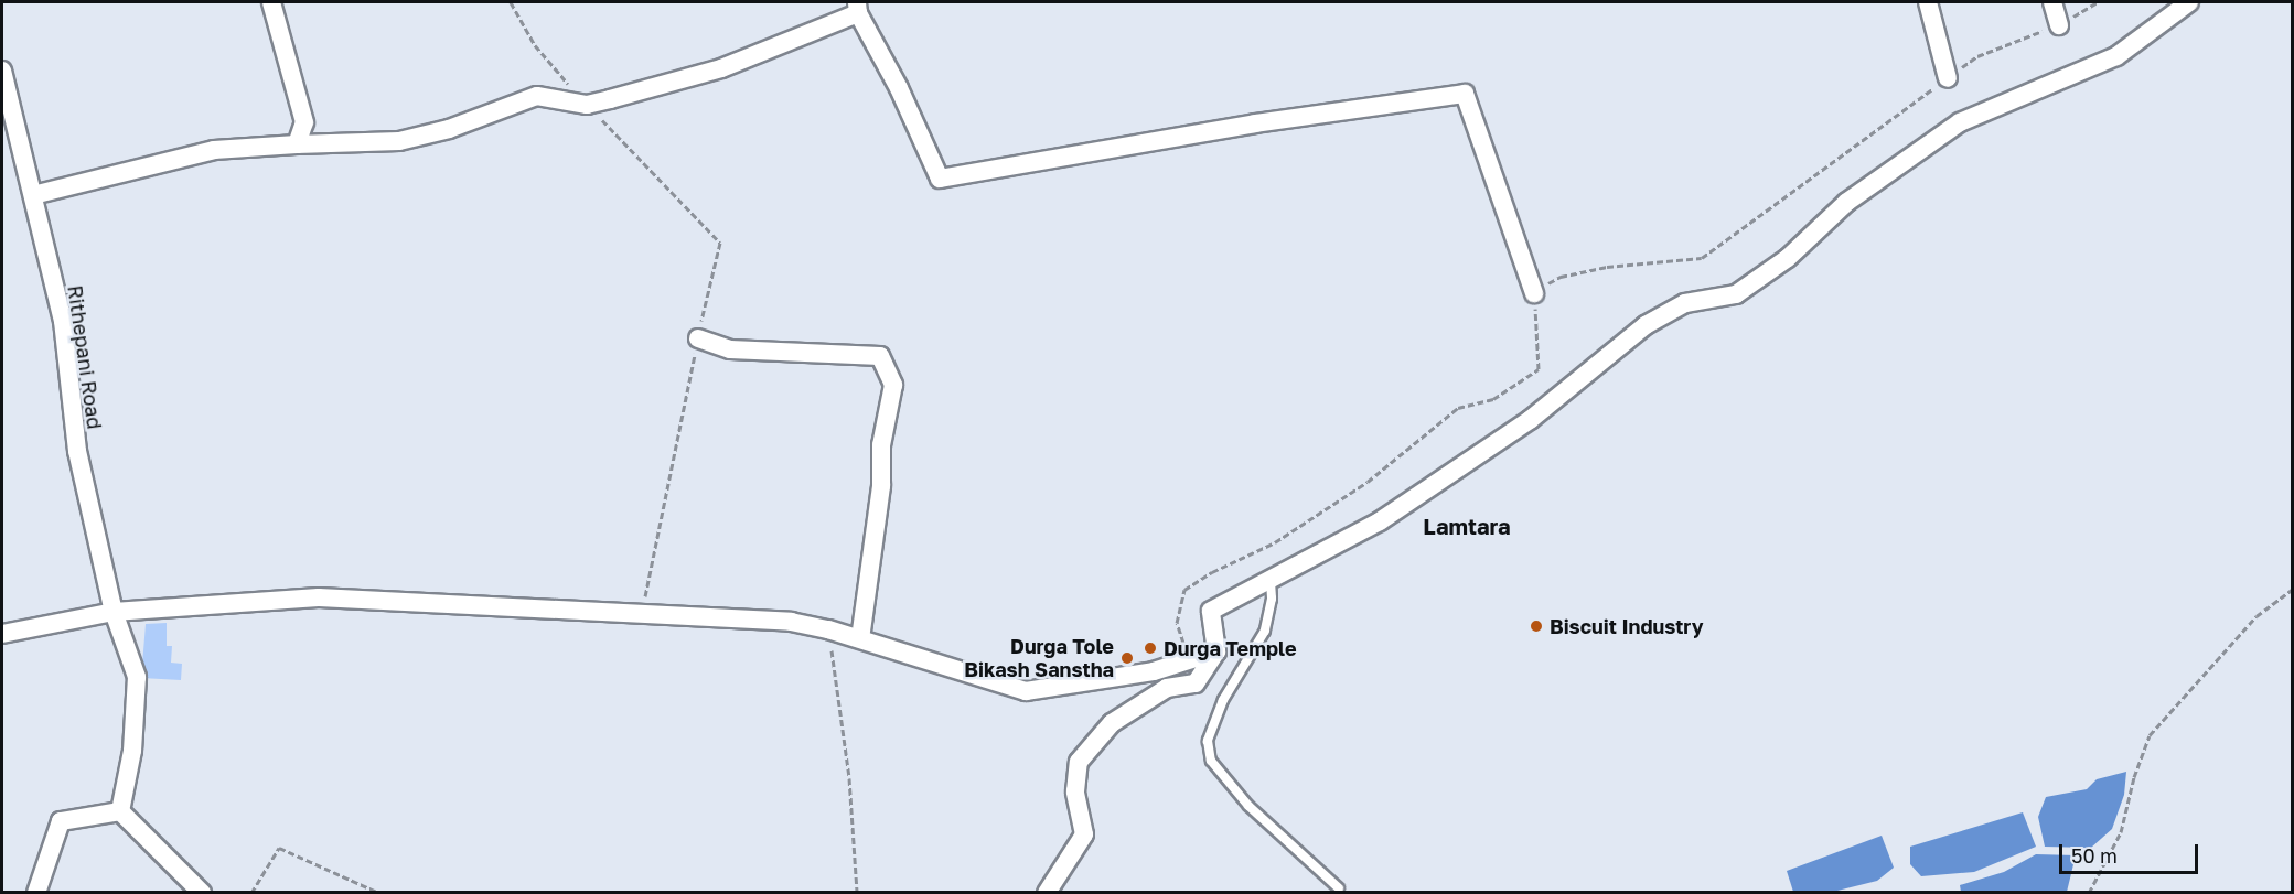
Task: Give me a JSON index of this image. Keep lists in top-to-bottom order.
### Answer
{
  "streets": {
    "street": ["Rithepani Road"]
  },
  "districts": ["Lamtara"],
  "places": ["Biscuit Industry", "Durga Temple", "Durga Tole Bikash Sanstha"],
  "scale_bar": "50 m"
}
